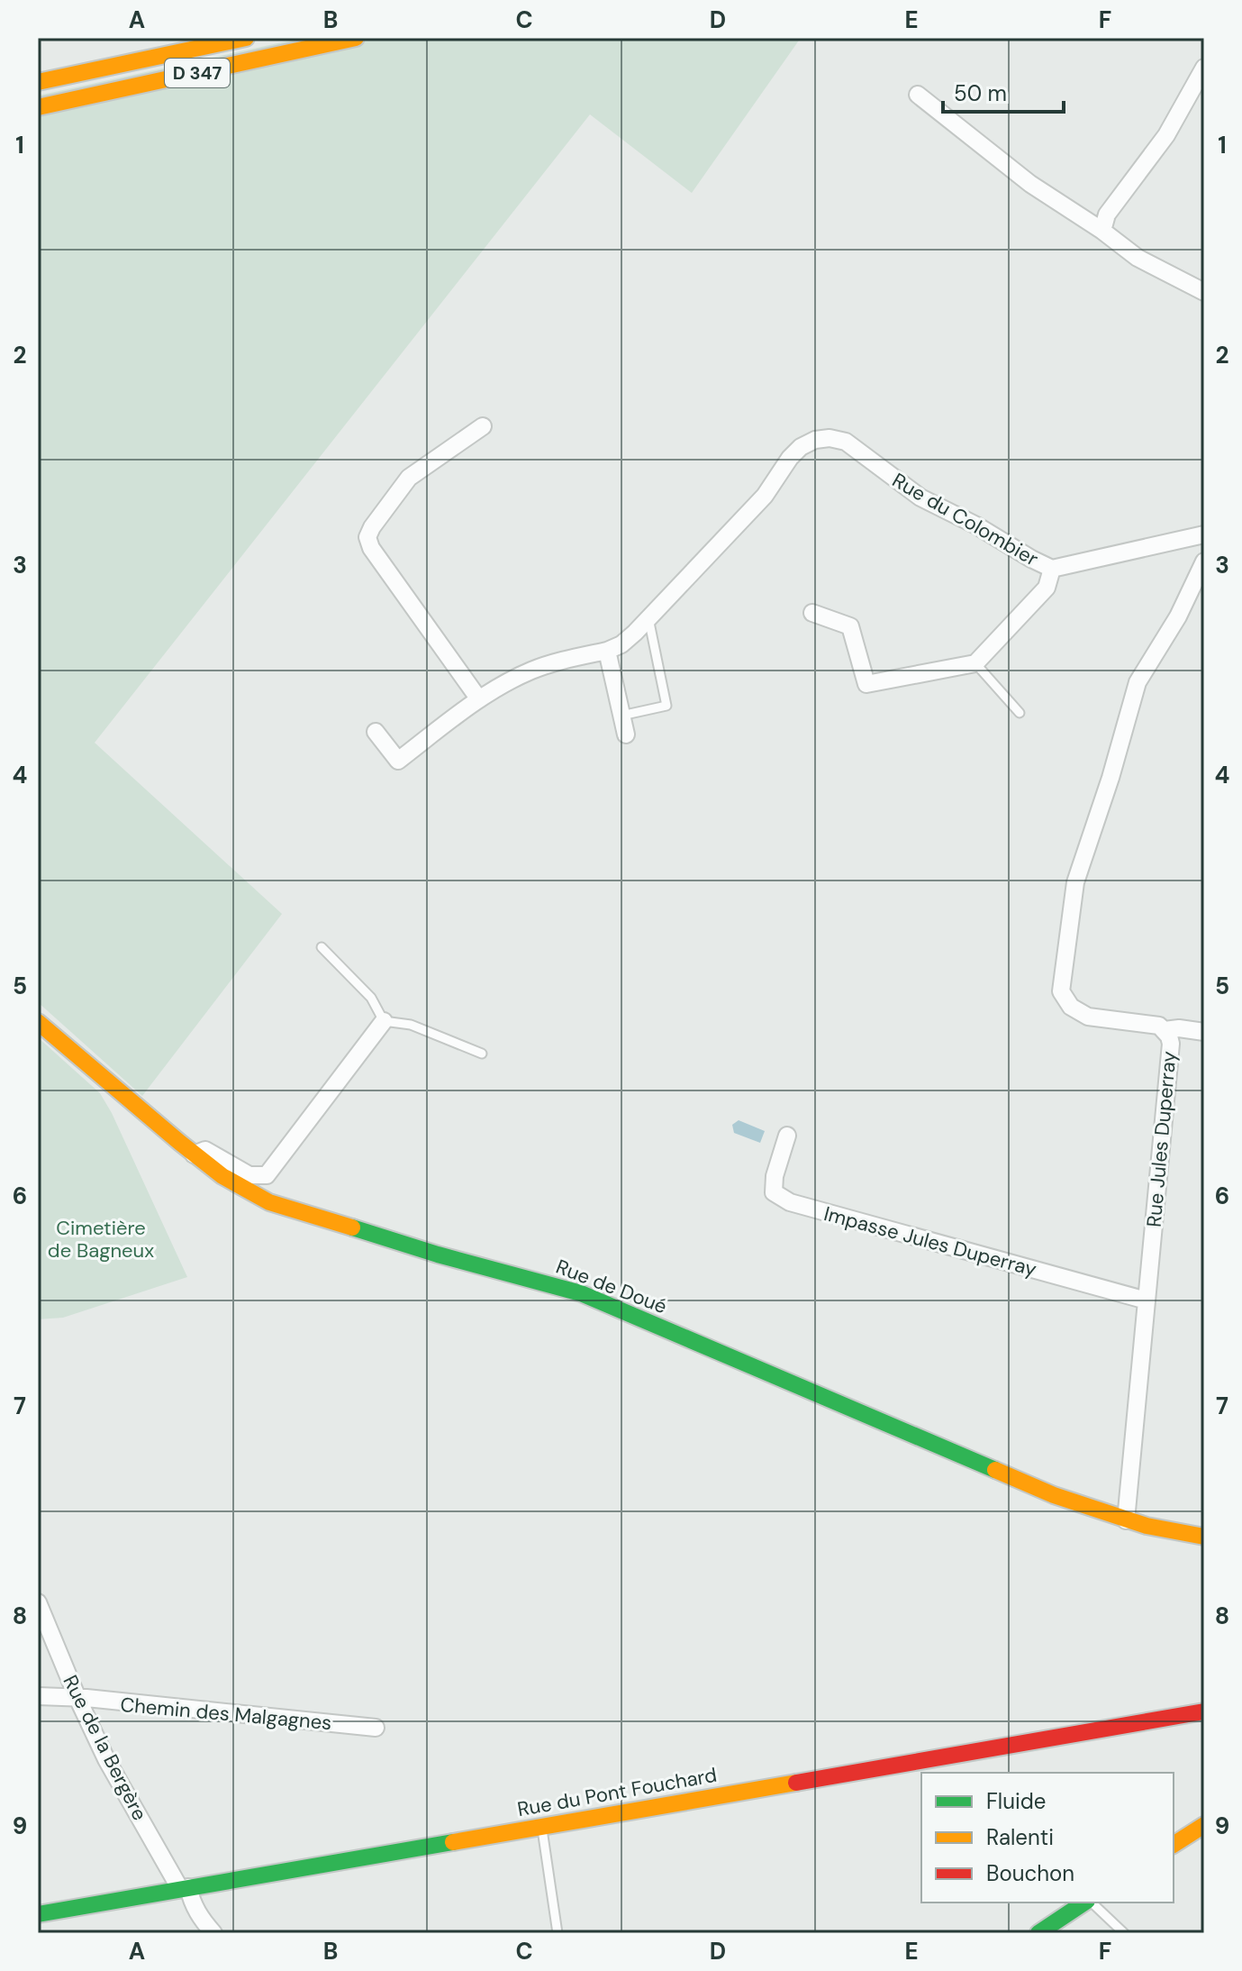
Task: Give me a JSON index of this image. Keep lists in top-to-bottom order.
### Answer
{
  "streets": {
    "main road": ["D 347", "Rue de Doué", "Rue du Pont Fouchard"],
    "street": [
      "Rue du Colombier",
      "Rue Jules Duperray",
      "Impasse Jules Duperray",
      "Chemin des Malgagnes",
      "Rue de la Bergère"
    ]
  },
  "crossings": [
    ["Rue Jules Duperray", "Impasse Jules Duperray"],
    ["Rue Jules Duperray", "Rue de Doué"],
    ["Chemin des Malgagnes", "Rue de la Bergère"],
    ["Rue de la Bergère", "Rue du Pont Fouchard"]
  ],
  "parks": ["Cimetière de Bagneux"],
  "legend": ["Fluide", "Ralenti", "Bouchon"],
  "scale_bar": "50 m",
  "grid": {
    "columns": [
      "A",
      "B",
      "C",
      "D",
      "E",
      "F"
    ],
    "rows": [
      "1",
      "2",
      "3",
      "4",
      "5",
      "6",
      "7",
      "8",
      "9"
    ]
  }
}
